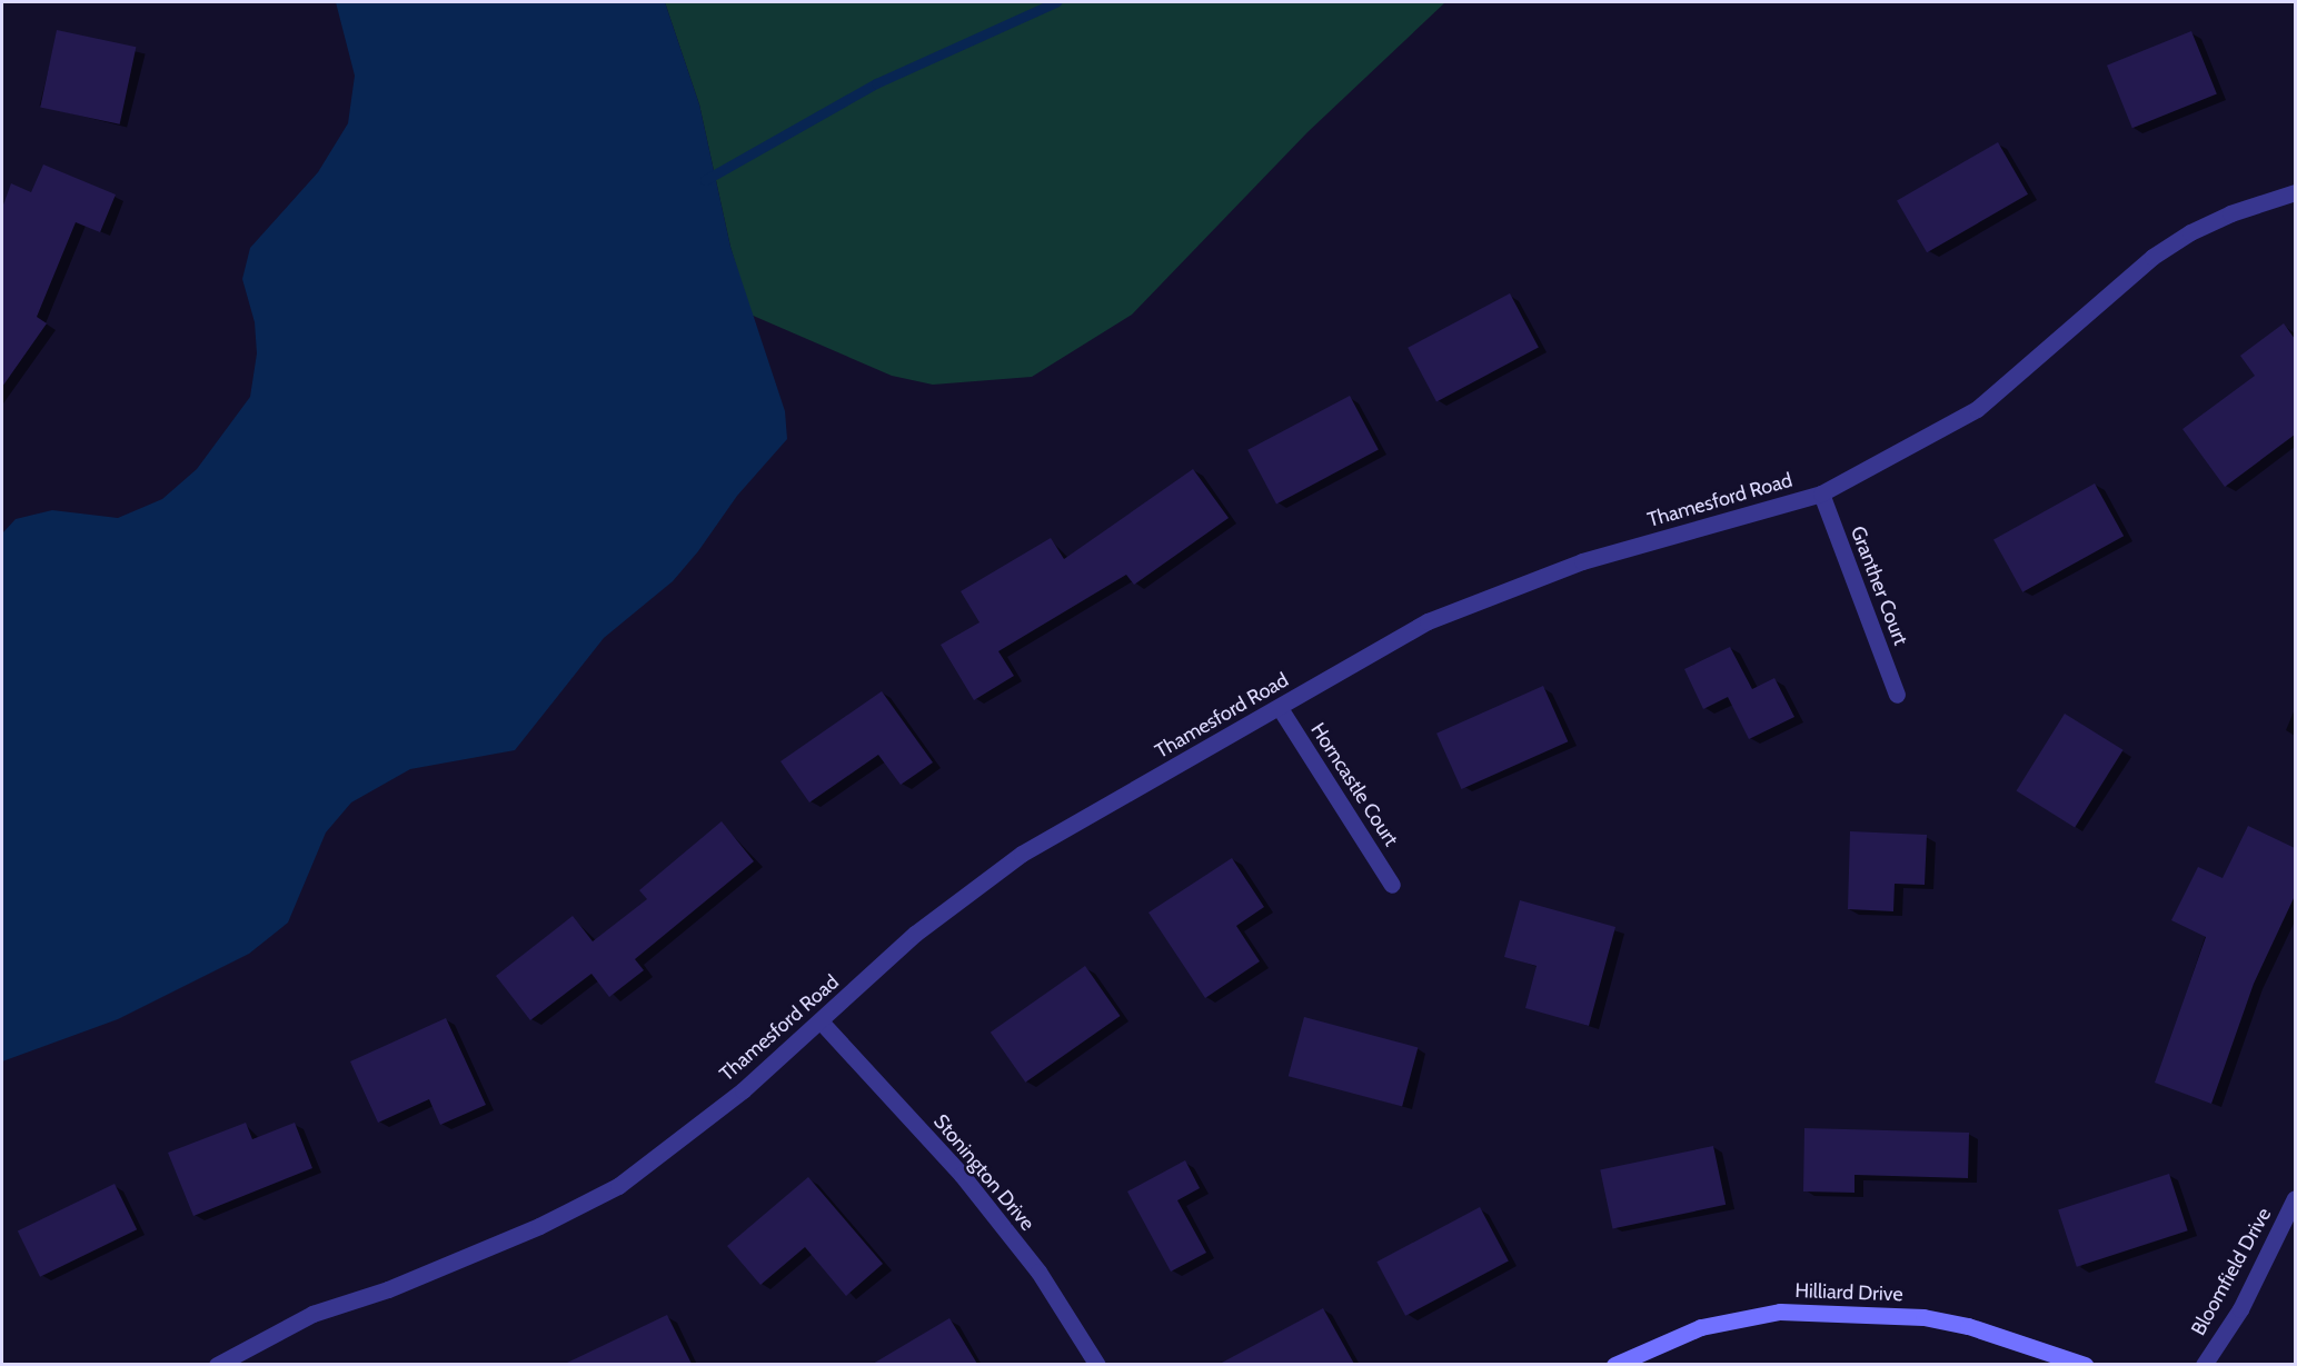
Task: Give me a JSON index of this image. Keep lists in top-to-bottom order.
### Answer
{
  "streets": {
    "street": [
      "Thamesford Road",
      "Granther Court",
      "Horncastle Court",
      "Stonington Drive",
      "Bloomfield Drive",
      "Hilliard Drive"
    ]
  },
  "crossings": [
    ["Thamesford Road", "Granther Court"],
    ["Thamesford Road", "Horncastle Court"],
    ["Thamesford Road", "Stonington Drive"]
  ]
}
